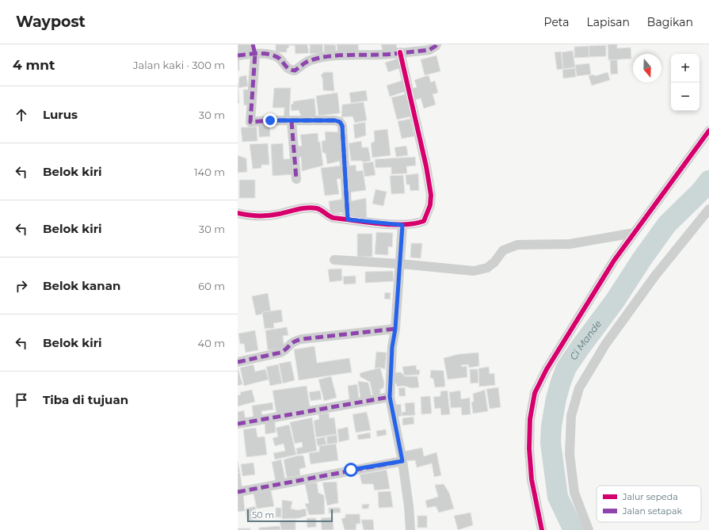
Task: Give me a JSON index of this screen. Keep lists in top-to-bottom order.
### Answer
{
  "water": ["Ci Mande"],
  "legend": ["Jalur sepeda", "Jalan setapak"],
  "scale_bar": "50 m",
  "north": "bottom",
  "page": {
    "header": "Waypost",
    "nav": ["Peta", "Lapisan", "Bagikan"],
    "heading": ["4 mnt", "Jalan kaki · 300 m"],
    "map_buttons": ["+", "−"],
    "list": [
      ["Lurus", "30 m"],
      ["Belok kiri", "140 m"],
      ["Belok kiri", "30 m"],
      ["Belok kanan", "60 m"],
      ["Belok kiri", "40 m"],
      "Tiba di tujuan"
    ],
    "scale": "50 m"
  }
}
